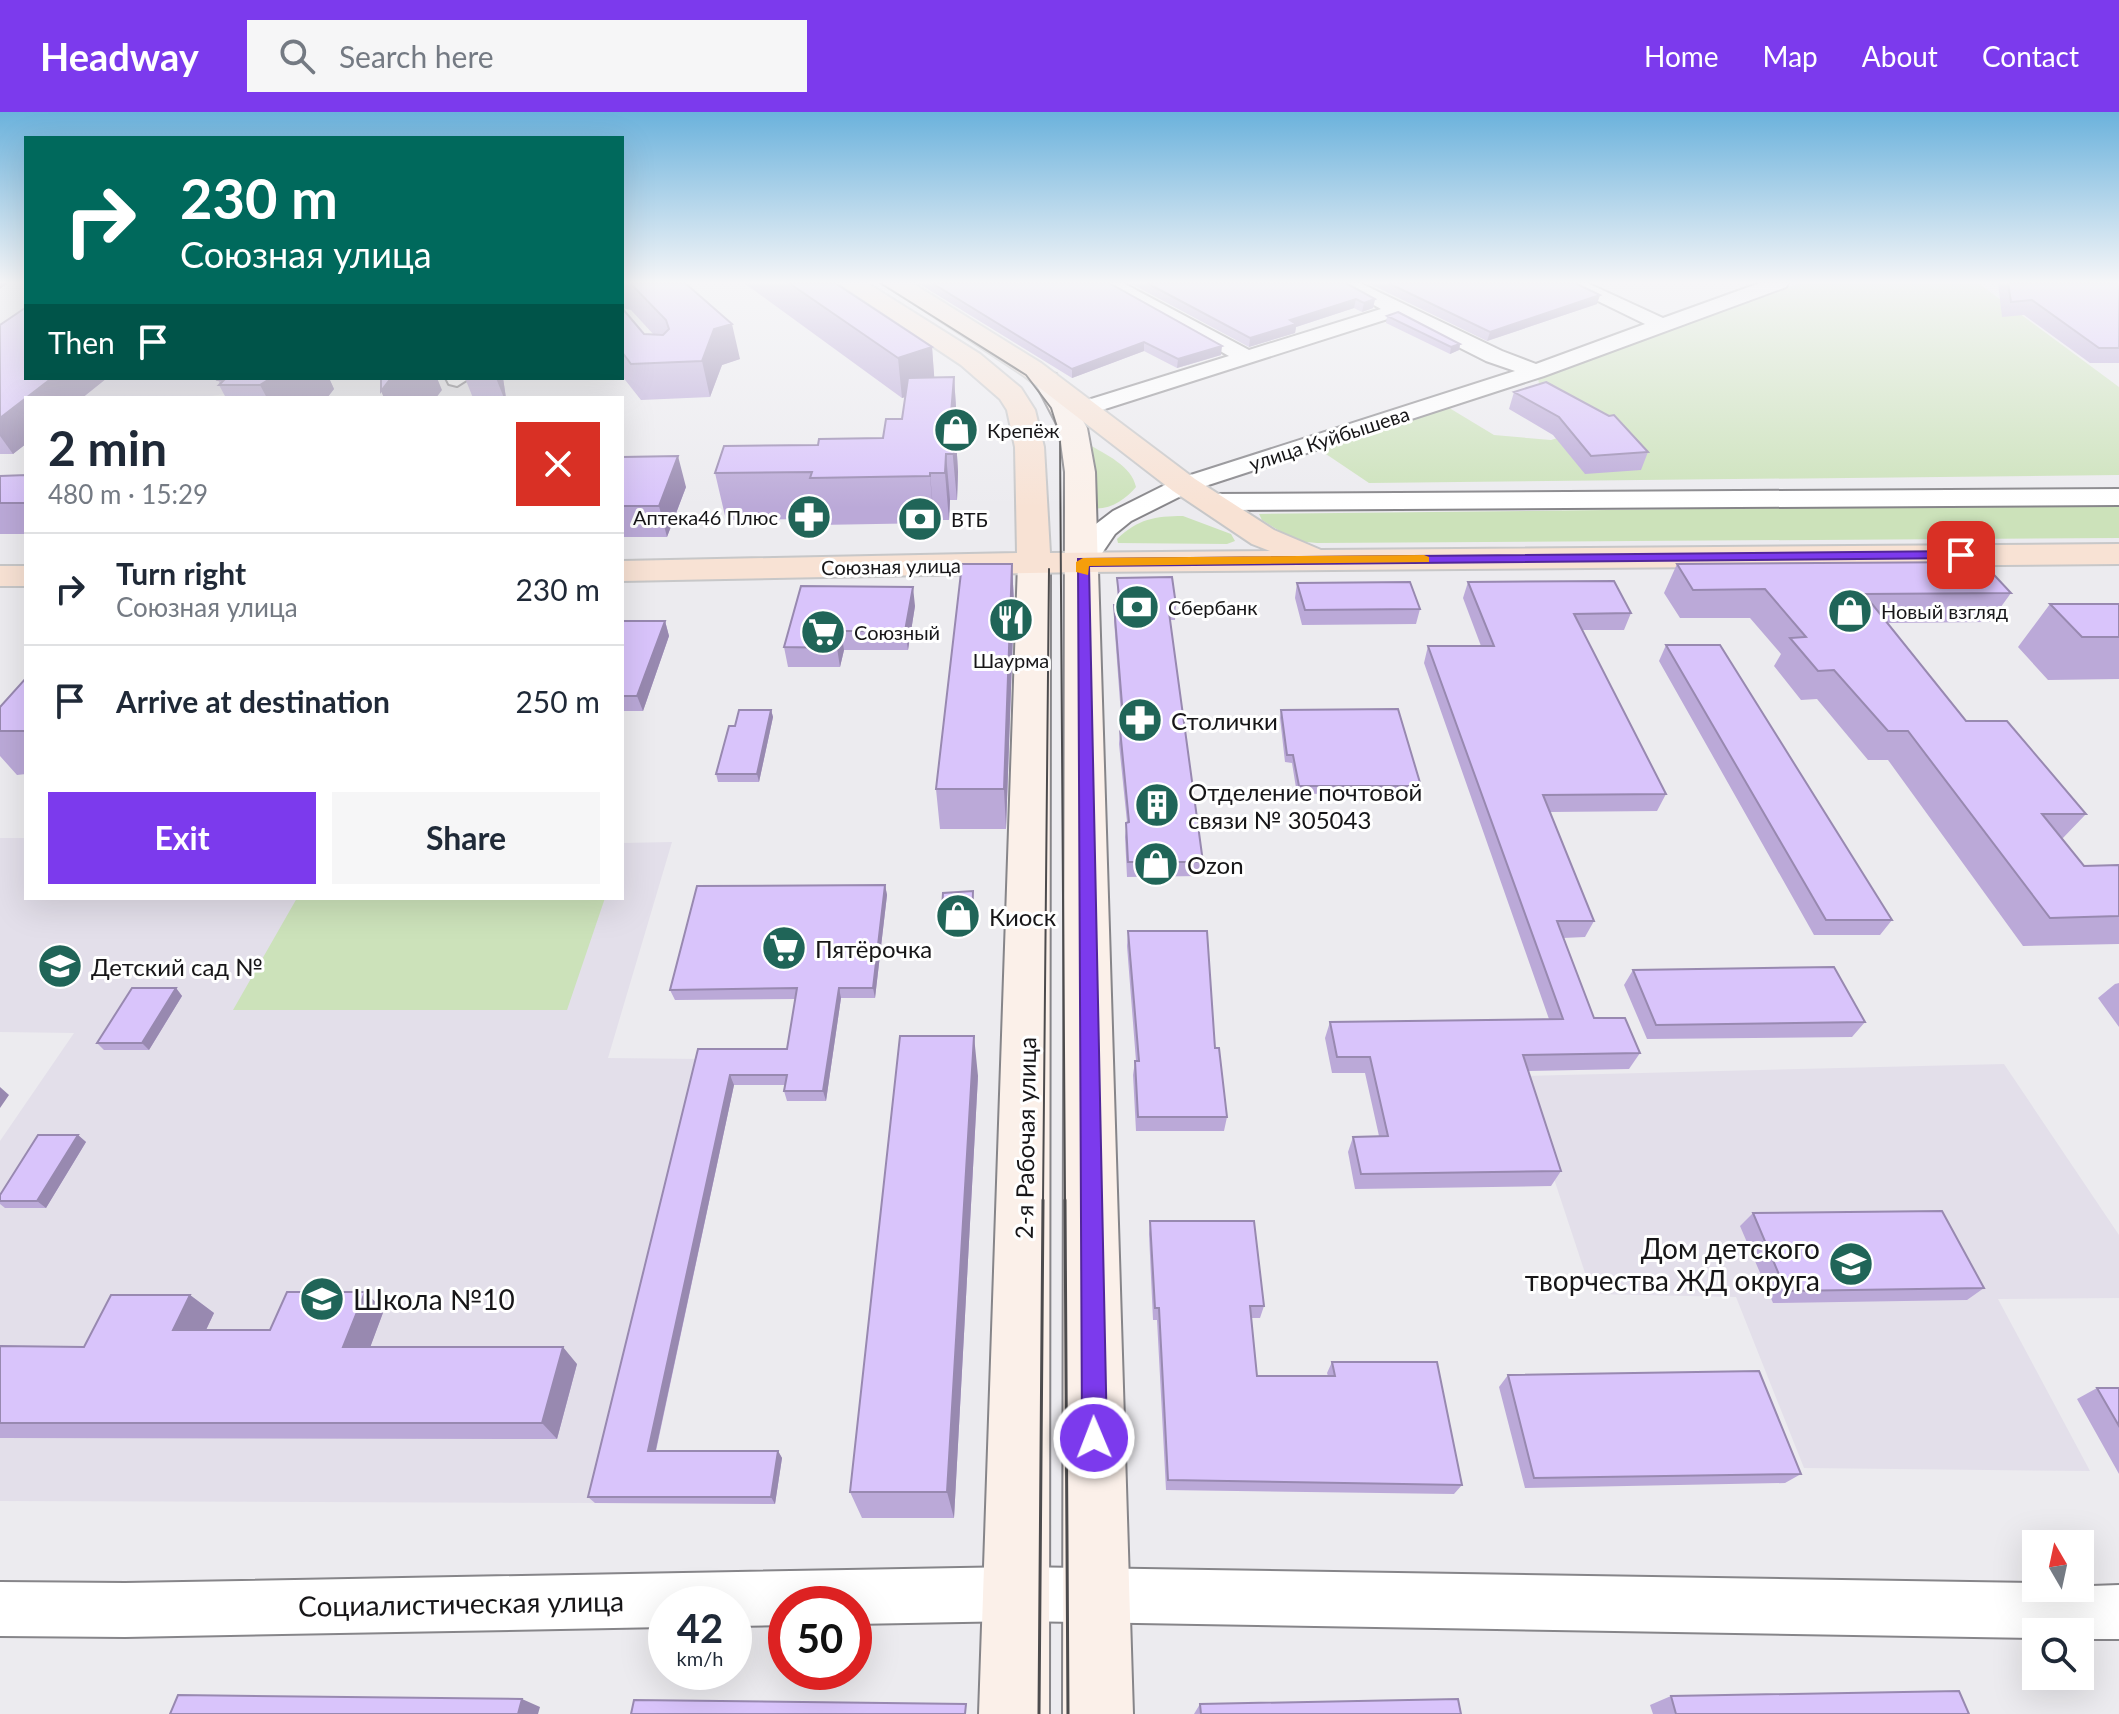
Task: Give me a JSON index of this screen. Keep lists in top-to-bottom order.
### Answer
{
  "streets": {
    "main road": ["Союзная улица", "2-я Рабочая улица"],
    "street": ["улица Куйбышева", "Социалистическая улица"]
  },
  "crossings": [
    ["улица Куйбышева", "Союзная улица"],
    ["улица Куйбышева", "2-я Рабочая улица"],
    ["Союзная улица", "2-я Рабочая улица"],
    ["2-я Рабочая улица", "Социалистическая улица"]
  ],
  "places": {
    "shop": [
      "Крепёж",
      "Новый взгляд",
      "Ozon",
      "Киоск"
    ],
    "pharmacy": ["Аптека46 Плюс", "Столички"],
    "bank": ["ВТБ", "Сбербанк"],
    "restaurant": ["Шаурма"],
    "supermarket": ["Союзный", "Пятёрочка"],
    "building": ["Отделение почтовой связи № 305043"],
    "school or university": ["Детский сад №", "Дом детского творчества ЖД округа", "Школа №10"]
  },
  "north": "top",
  "page": {
    "header": "Headway",
    "search": "Search here",
    "nav": [
      "Home",
      "Map",
      "About",
      "Contact"
    ],
    "turn": ["230 m", "Союзная улица"],
    "then": "Then",
    "heading": ["2 min", "480 m · 15:29"],
    "list": [
      {
        "name": "Turn right",
        "note": "Союзная улица",
        "value": "230 m"
      },
      {
        "name": "Arrive at destination",
        "value": "250 m"
      }
    ],
    "buttons": ["Exit", "Share"],
    "speed": "42 km/h",
    "limit": "50"
  }
}
